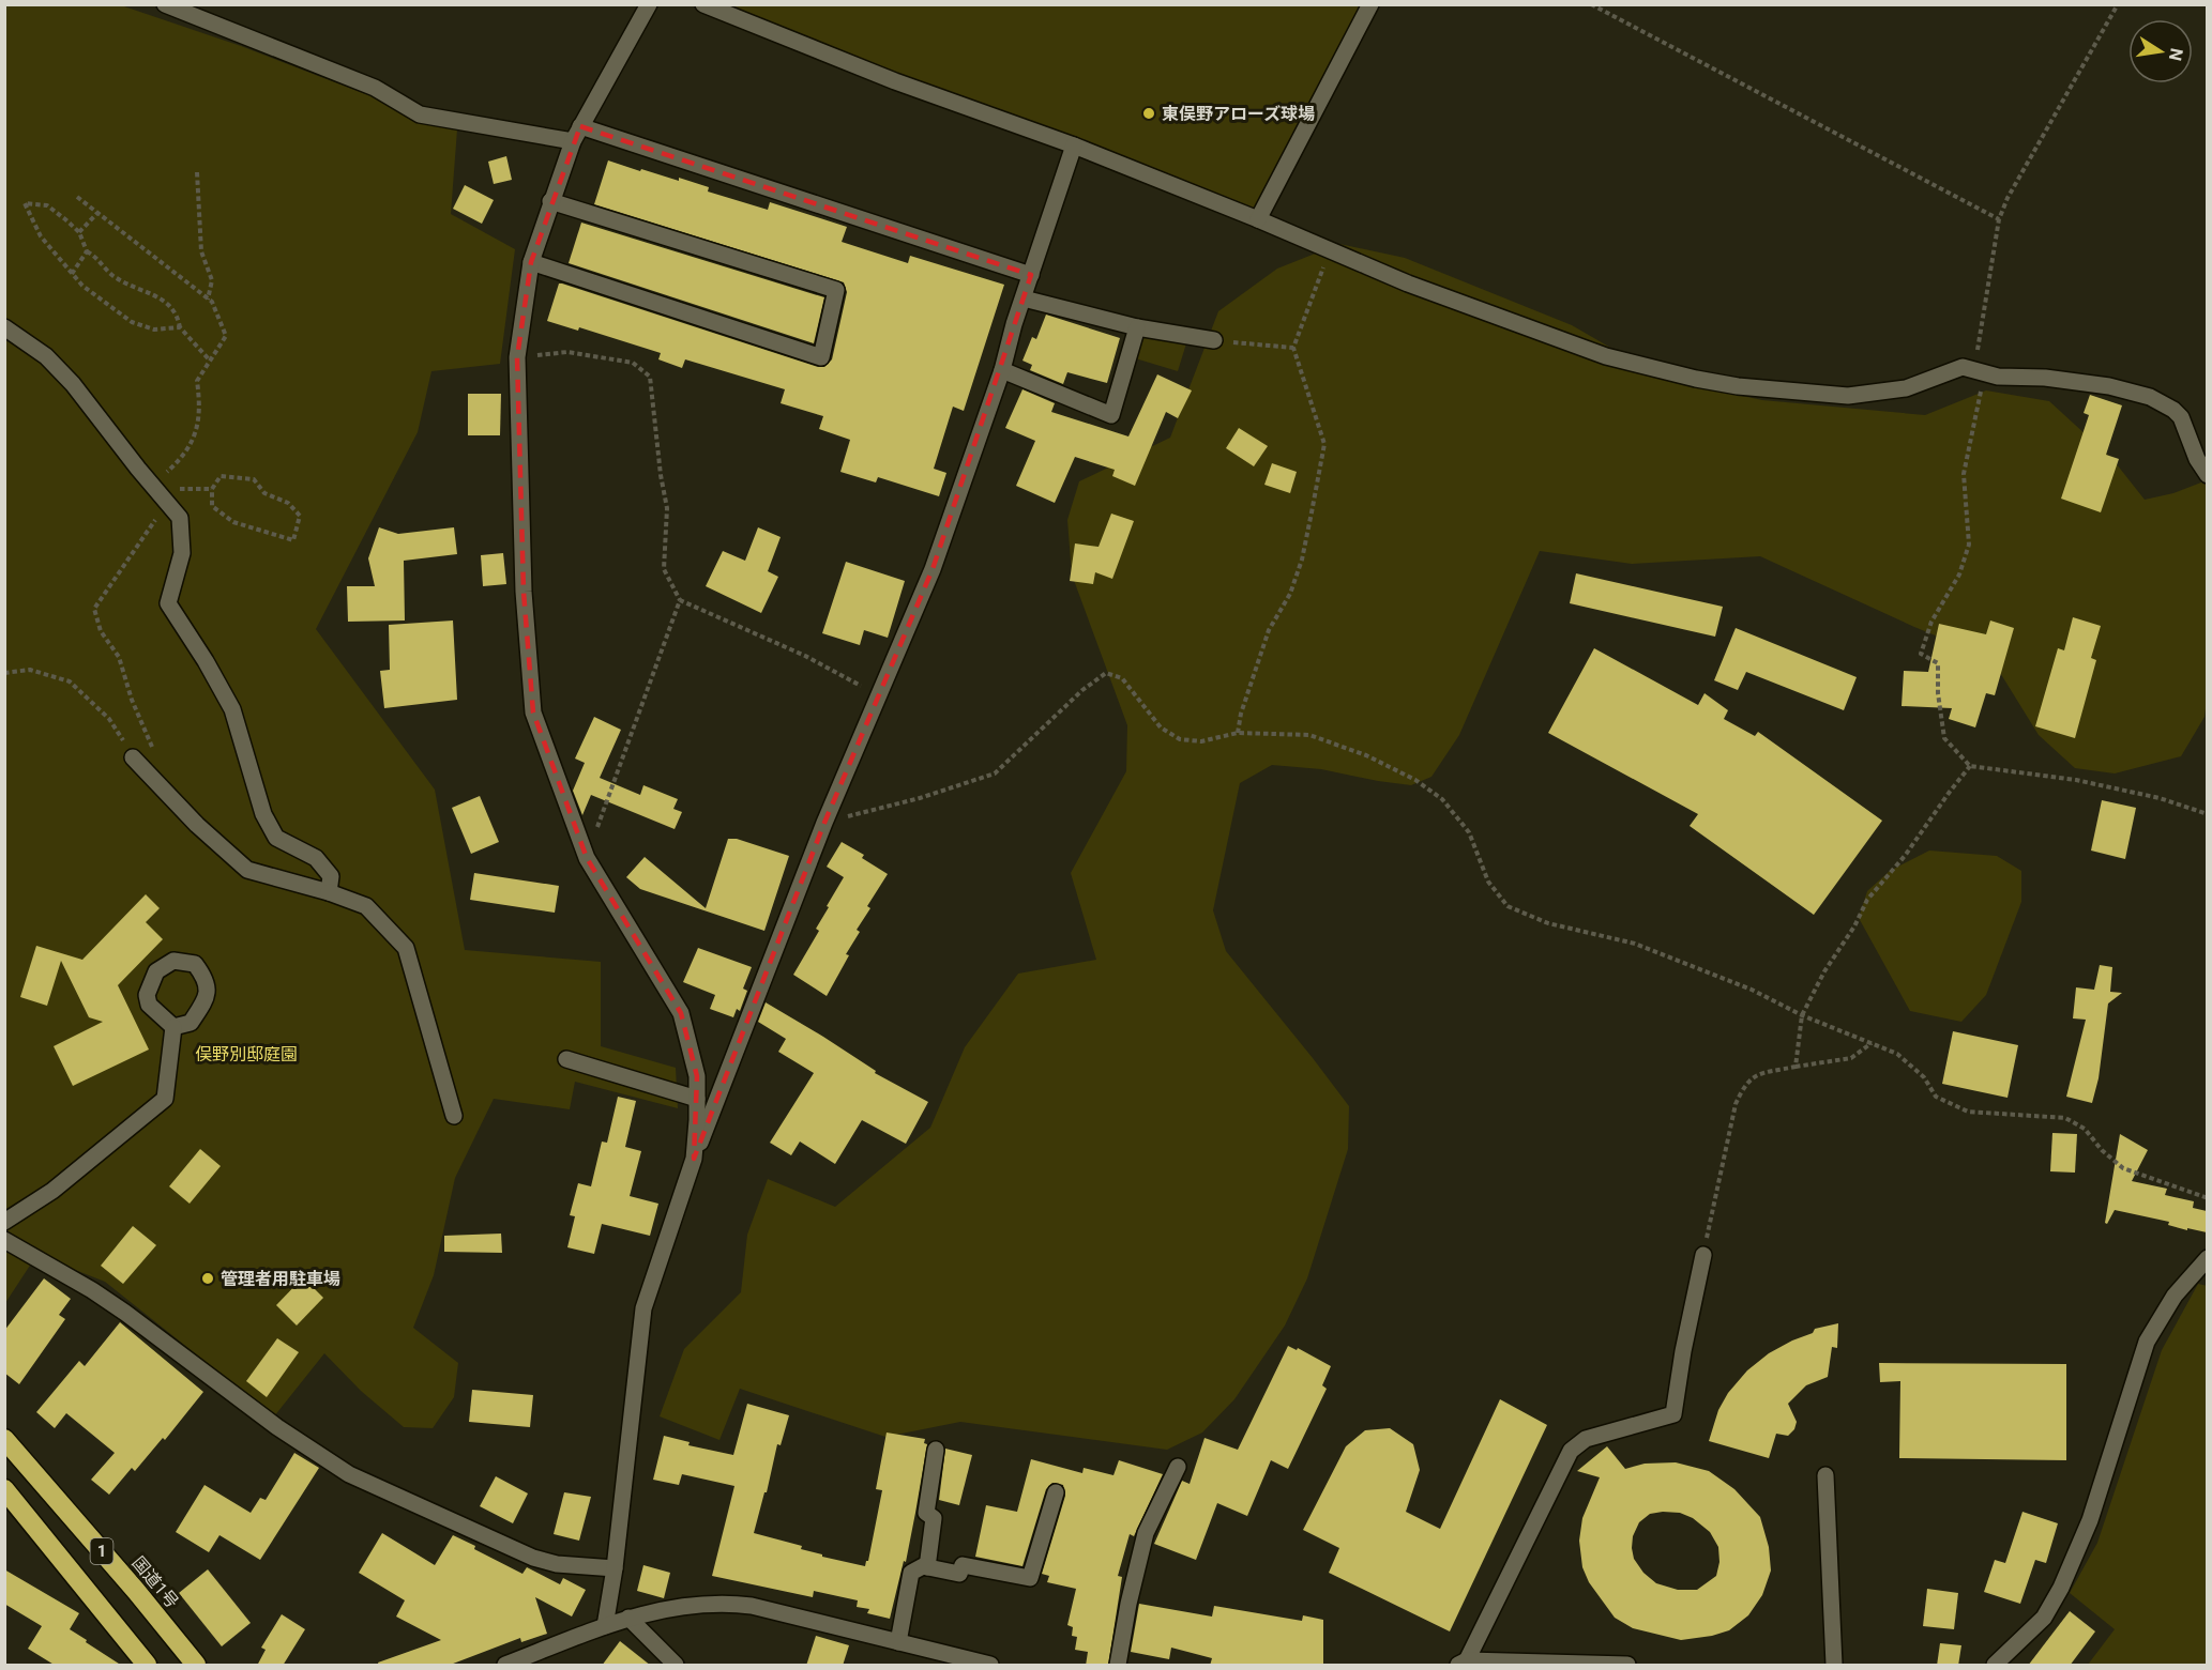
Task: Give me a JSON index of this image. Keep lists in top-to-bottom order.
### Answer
{
  "streets": {
    "highway": ["1", "国道1号"]
  },
  "parks": ["俣野別邸庭園"],
  "places": ["東俣野アローズ球場", "管理者用駐車場"],
  "north": "right"
}
